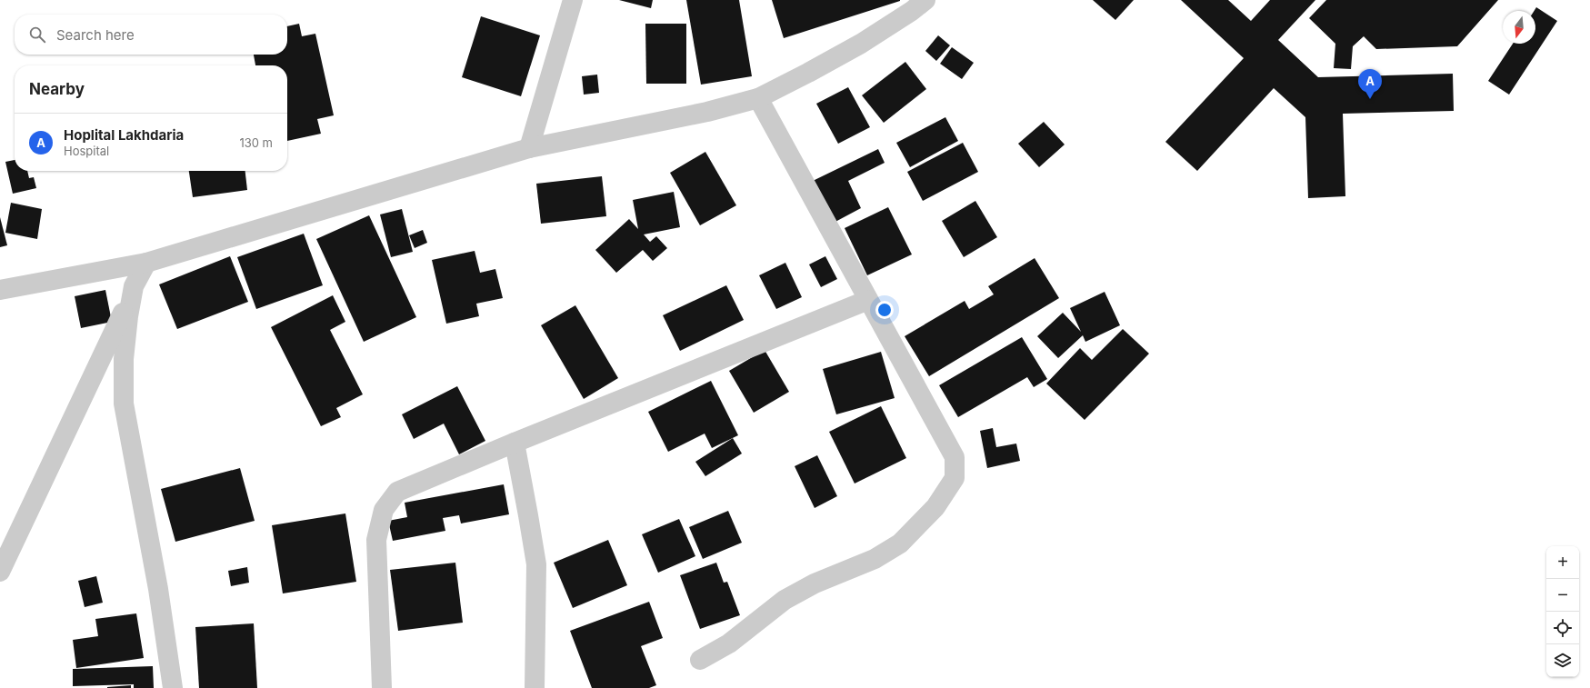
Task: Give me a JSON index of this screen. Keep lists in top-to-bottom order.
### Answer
{
  "north": "bottom",
  "page": {
    "search": "Search here",
    "heading": "Nearby",
    "pins": "A",
    "list": [
      {
        "mark": "A",
        "name": "Hoplital Lakhdaria",
        "note": "Hospital",
        "value": "130 m"
      }
    ],
    "map_buttons": ["+", "−"]
  }
}
